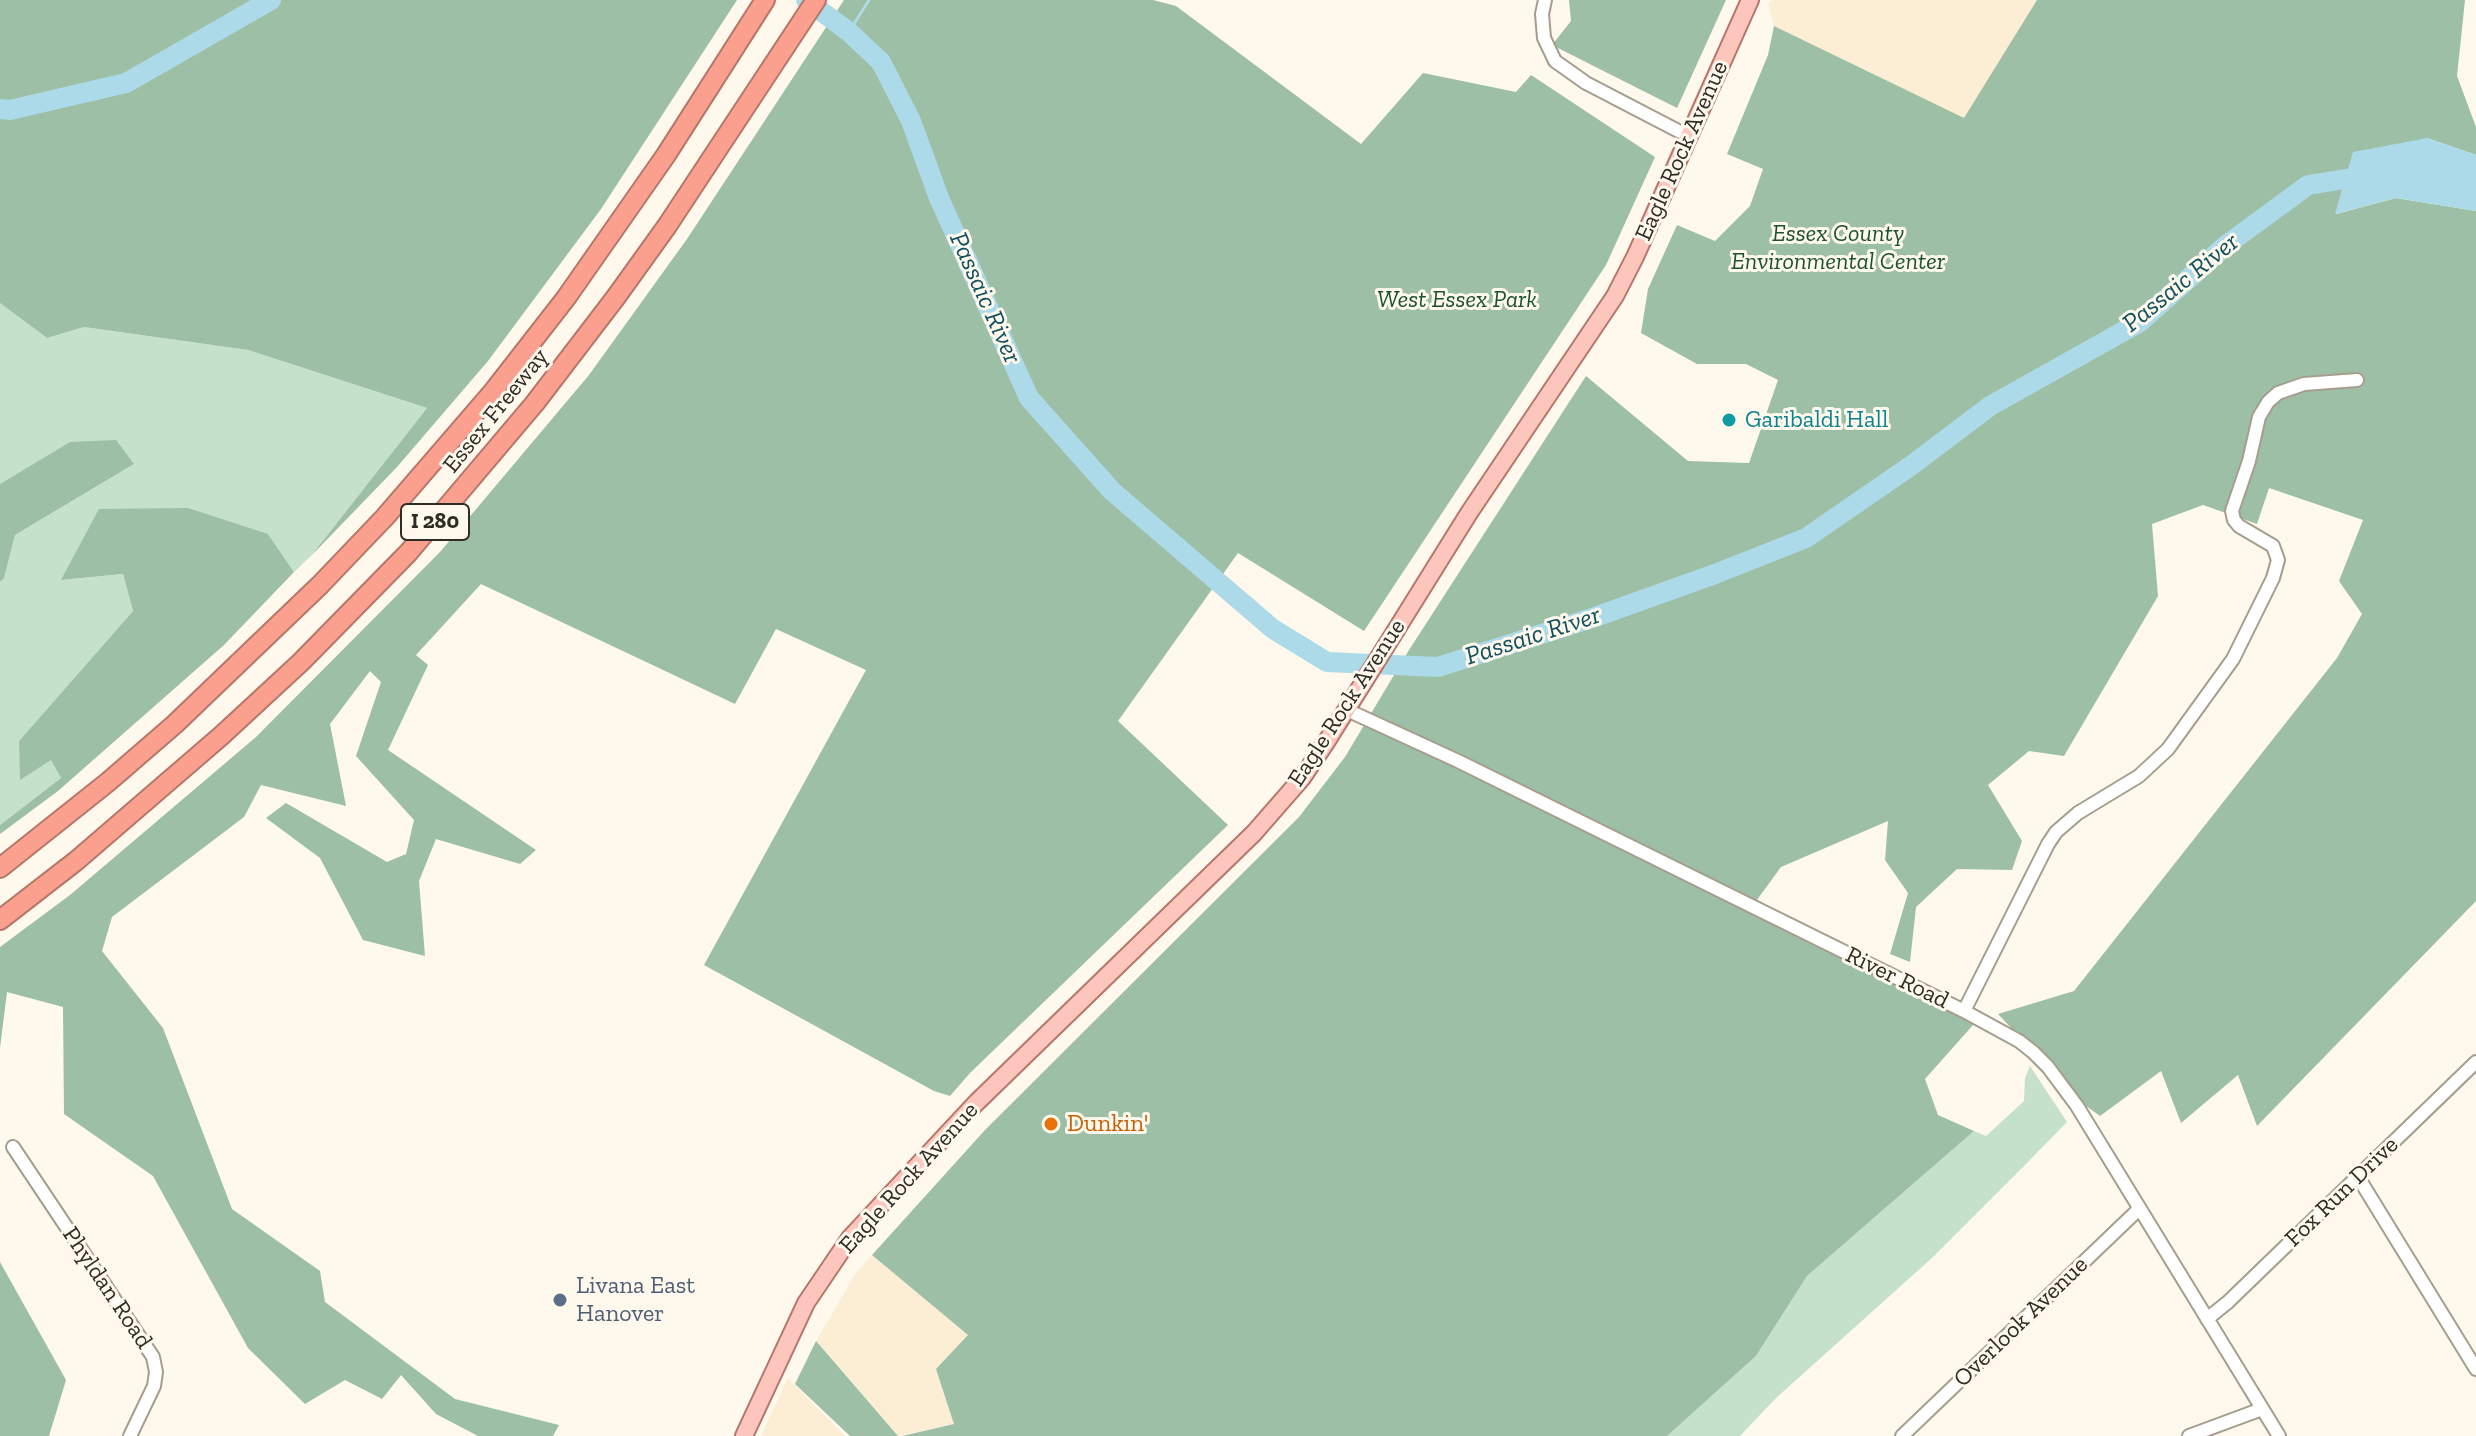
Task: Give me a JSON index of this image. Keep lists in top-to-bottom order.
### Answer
{
  "streets": {
    "highway": ["Essex Freeway", "I 280"],
    "main road": ["Eagle Rock Avenue"],
    "street": [
      "River Road",
      "Fox Run Drive",
      "Phyldan Road",
      "Overlook Avenue"
    ]
  },
  "crossings": [
    ["Eagle Rock Avenue", "River Road"],
    ["River Road", "Fox Run Drive"],
    ["River Road", "Overlook Avenue"]
  ],
  "water": ["Passaic River"],
  "parks": ["Essex County Environmental Center", "West Essex Park"],
  "places": ["Garibaldi Hall", "Dunkin'", "Livana East Hanover"]
}
